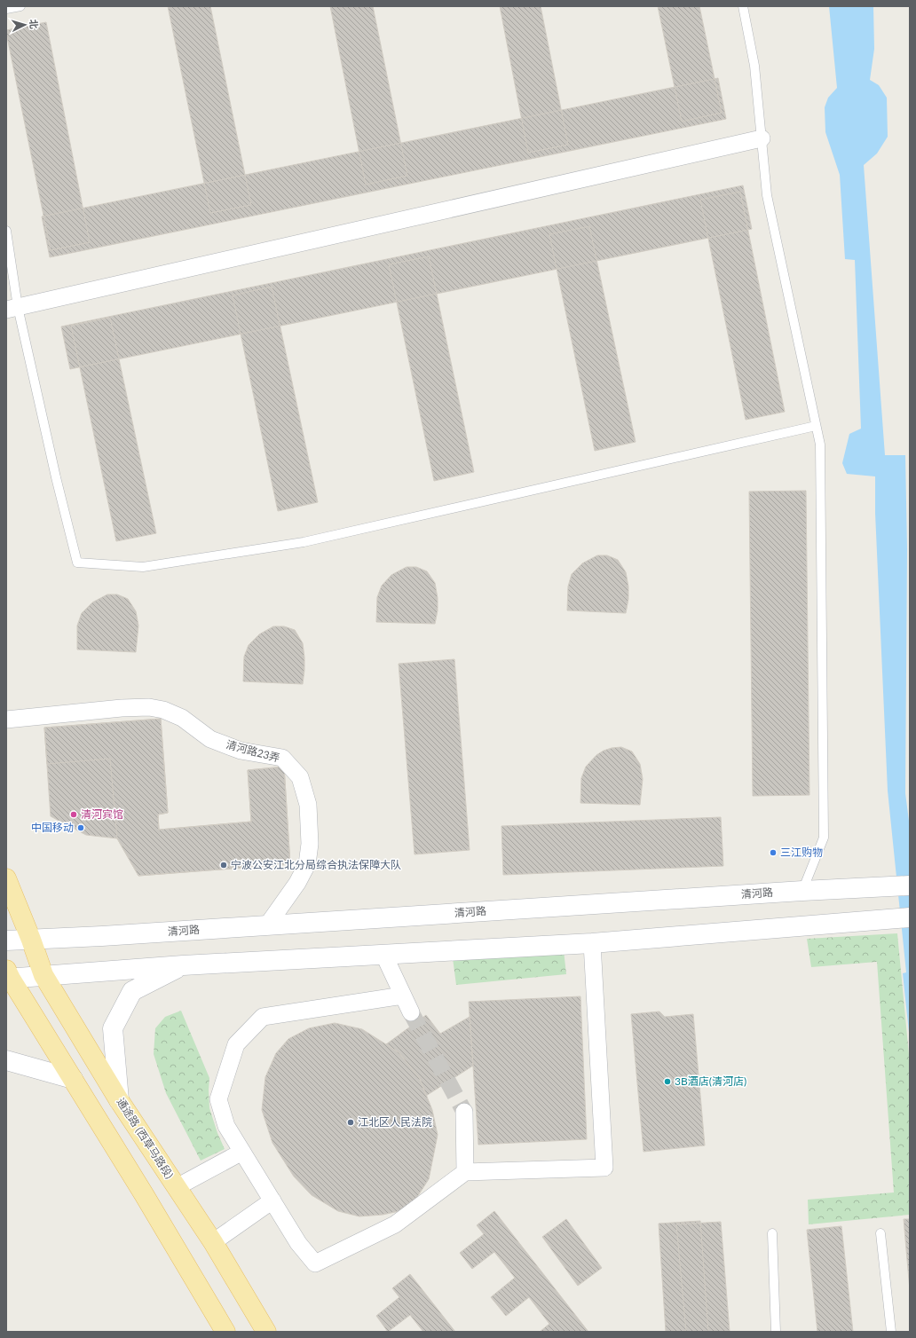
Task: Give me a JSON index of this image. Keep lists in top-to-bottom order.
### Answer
{
  "streets": {
    "main road": ["清河路", "通途路 (西草马路段)"],
    "street": ["清河路23弄"]
  },
  "crossings": [
    ["清河路23弄", "清河路"],
    ["清河路", "通途路 (西草马路段)"]
  ],
  "places": [
    "清河宾馆",
    "中国移动",
    "三江购物",
    "宁波公安江北分局综合执法保障大队",
    "3B酒店(清河店)",
    "江北区人民法院"
  ],
  "north": "right"
}
